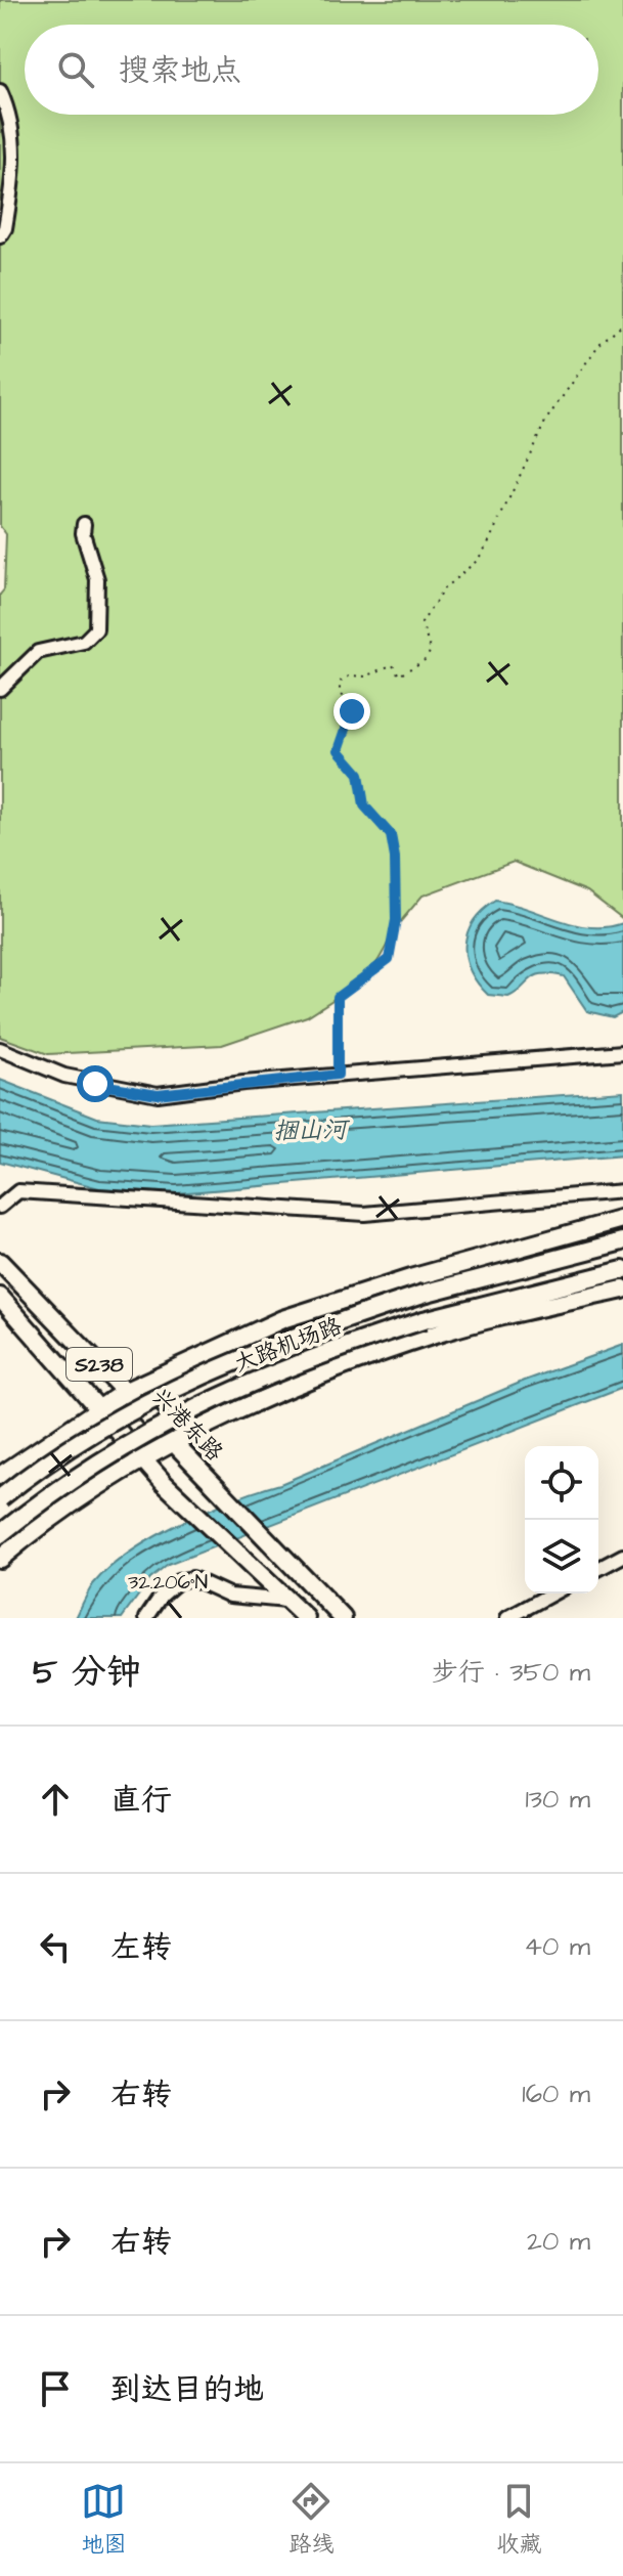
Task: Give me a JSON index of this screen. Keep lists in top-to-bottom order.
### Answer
{
  "streets": {
    "main road": ["大路机场路", "S238", "兴港东路"]
  },
  "water": ["捆山河"],
  "page": {
    "search": "搜索地点",
    "heading": ["5 分钟", "步行 · 350 m"],
    "list": [
      ["直行", "130 m"],
      ["左转", "40 m"],
      ["右转", "160 m"],
      ["右转", "20 m"],
      "到达目的地"
    ],
    "nav": ["地图", "路线", "收藏"]
  },
  "coordinates": ["32.206°N"]
}
